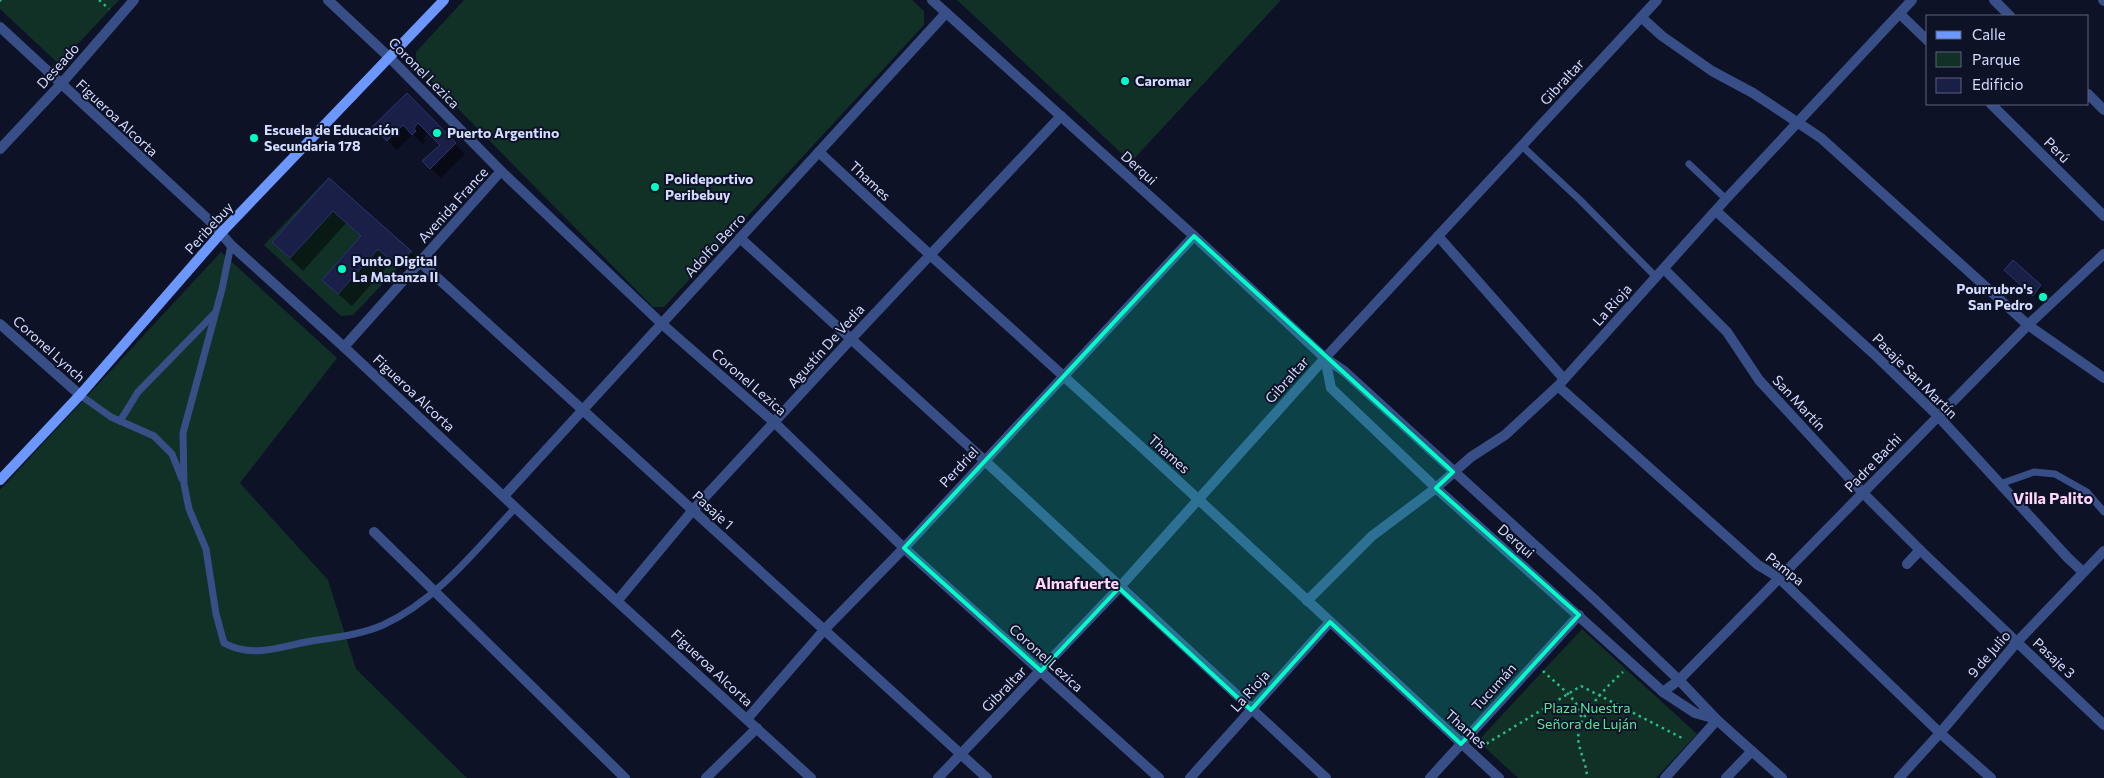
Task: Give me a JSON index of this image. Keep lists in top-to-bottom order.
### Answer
{
  "streets": {
    "street": [
      "Deseado",
      "Coronel Lezica",
      "Gibraltar",
      "Figueroa Alcorta",
      "Perú",
      "Derqui",
      "Thames",
      "Avenida France",
      "Peribebuy",
      "Adolfo Berro",
      "La Rioja",
      "Agustín De Vedia",
      "Coronel Lynch",
      "Pasaje San Martín",
      "San Martín",
      "Padre Bachi",
      "Perdriel",
      "Pasaje 1",
      "Pampa",
      "9 de Julio",
      "Pasaje 3",
      "Tucumán"
    ]
  },
  "crossings": [
    ["Deseado", "Figueroa Alcorta"],
    ["Coronel Lezica", "Gibraltar"],
    ["Coronel Lezica", "Avenida France"],
    ["Coronel Lezica", "Peribebuy"],
    ["Coronel Lezica", "Adolfo Berro"],
    ["Coronel Lezica", "Agustín De Vedia"],
    ["Coronel Lezica", "Perdriel"],
    ["Gibraltar", "Derqui"],
    ["Gibraltar", "Thames"],
    ["Gibraltar", "Pasaje 1"],
    ["Gibraltar", "Pampa"],
    ["Figueroa Alcorta", "Avenida France"],
    ["Figueroa Alcorta", "Peribebuy"],
    ["Figueroa Alcorta", "Adolfo Berro"],
    ["Figueroa Alcorta", "Agustín De Vedia"],
    ["Figueroa Alcorta", "Perdriel"],
    ["Derqui", "Adolfo Berro"],
    ["Derqui", "La Rioja"],
    ["Derqui", "Agustín De Vedia"],
    ["Derqui", "Padre Bachi"],
    ["Derqui", "Perdriel"],
    ["Derqui", "Tucumán"],
    ["Thames", "Adolfo Berro"],
    ["Thames", "La Rioja"],
    ["Thames", "Agustín De Vedia"],
    ["Thames", "Perdriel"],
    ["Thames", "Tucumán"],
    ["Avenida France", "Pasaje 1"],
    ["Peribebuy", "Coronel Lynch"],
    ["Adolfo Berro", "Pasaje 1"],
    ["La Rioja", "Pasaje San Martín"],
    ["La Rioja", "San Martín"],
    ["La Rioja", "Pampa"],
    ["Agustín De Vedia", "Pasaje 1"],
    ["Pasaje San Martín", "Padre Bachi"],
    ["Pasaje San Martín", "9 de Julio"],
    ["San Martín", "Padre Bachi"],
    ["San Martín", "Pasaje 3"],
    ["Padre Bachi", "Pampa"],
    ["Perdriel", "Pasaje 1"],
    ["Pampa", "9 de Julio"],
    ["9 de Julio", "Pasaje 3"]
  ],
  "districts": ["Villa Palito", "Almafuerte"],
  "parks": ["Plaza Nuestra Señora de Luján"],
  "places": [
    "Caromar",
    "Puerto Argentino",
    "Escuela de Educación Secundaria 178",
    "Polideportivo Peribebuy",
    "Punto Digital La Matanza II",
    "Pourrubro's San Pedro"
  ],
  "legend": ["Calle", "Parque", "Edificio"]
}
